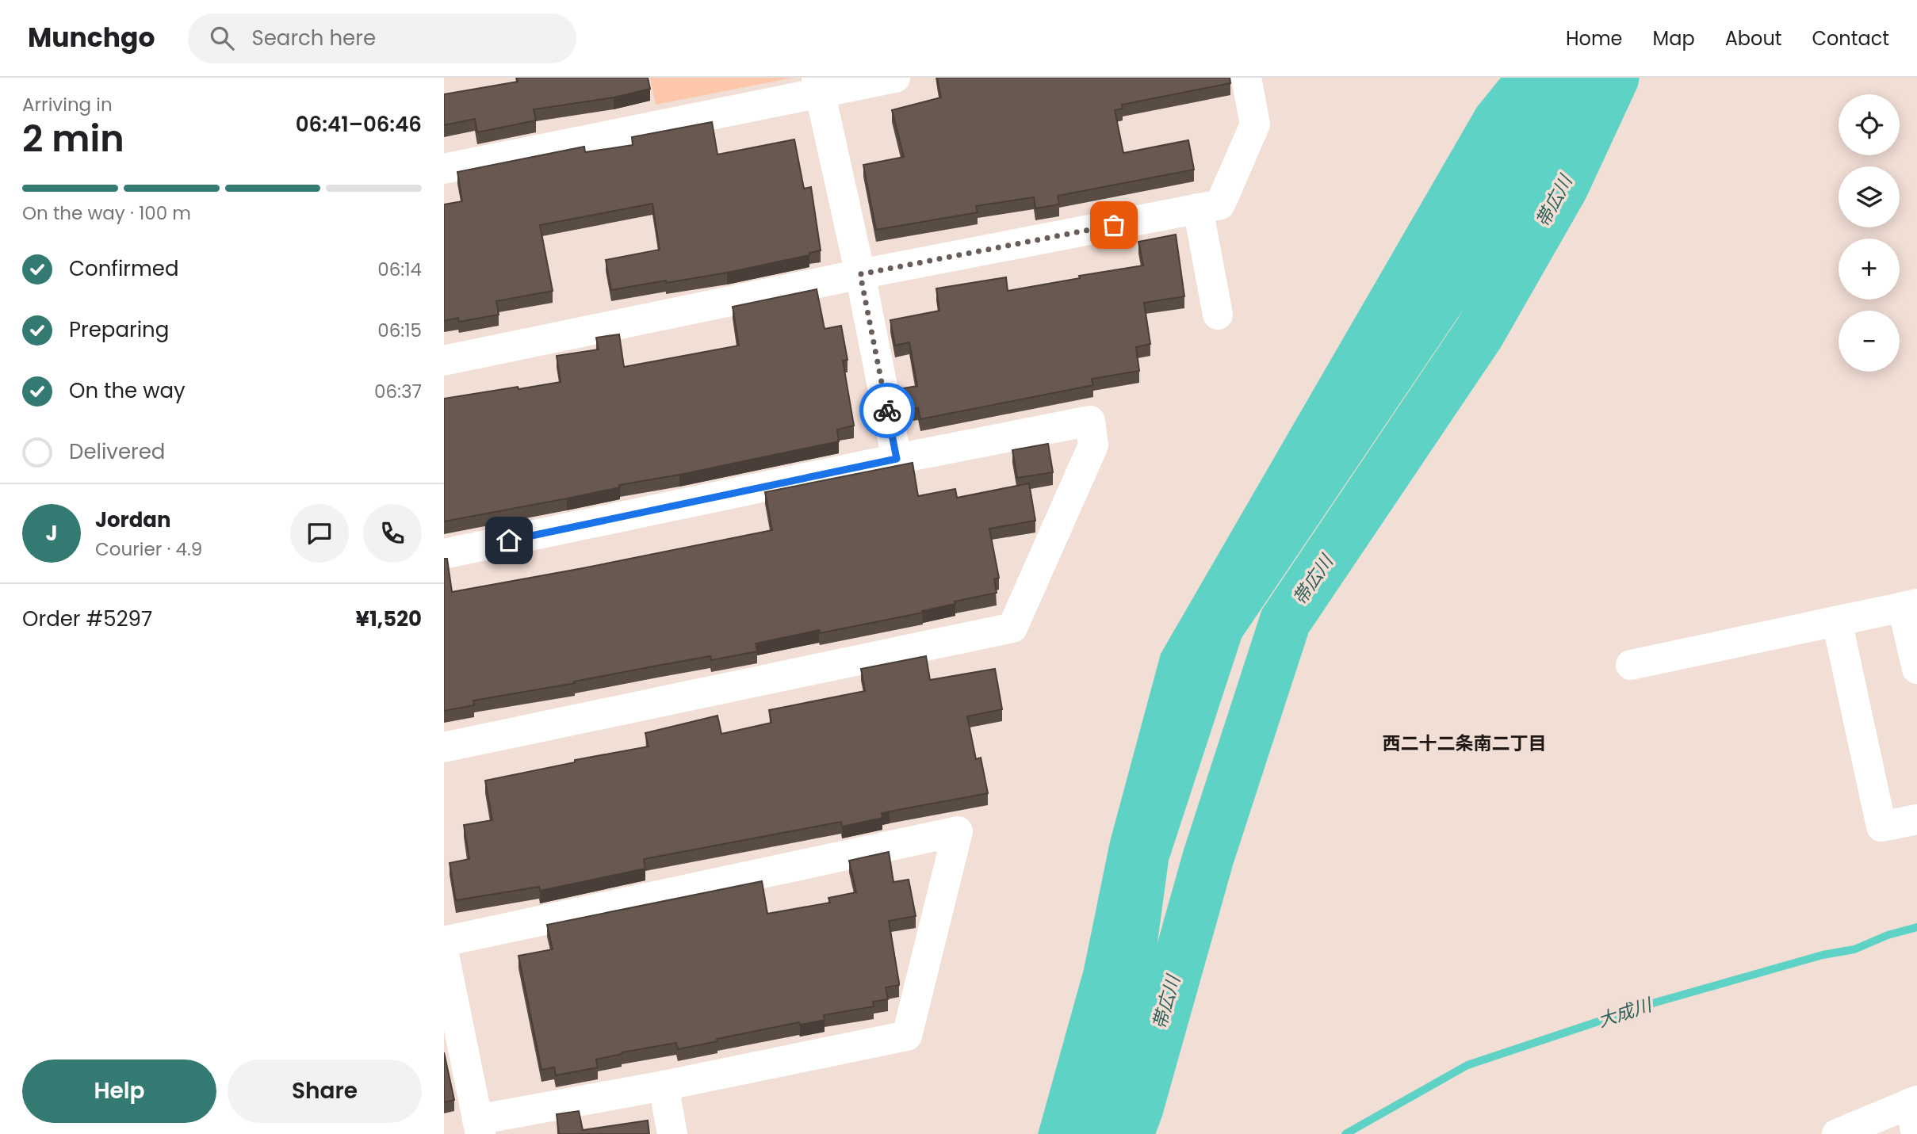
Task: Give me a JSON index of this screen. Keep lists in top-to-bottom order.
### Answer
{
  "districts": ["西二十二条南二丁目"],
  "water": ["帯広川", "大成川"],
  "page": {
    "header": "Munchgo",
    "search": "Search here",
    "nav": [
      "Home",
      "Map",
      "About",
      "Contact"
    ],
    "heading": ["2 min", "Arriving in", "06:41–06:46"],
    "panel": [
      "Jordan",
      "Courier · 4.9",
      "Order #5297",
      "¥1,520"
    ],
    "map_buttons": ["+", "−"],
    "bar": "On the way · 100 m",
    "list": [
      ["Confirmed", "06:14"],
      ["Preparing", "06:15"],
      ["On the way", "06:37"],
      "Delivered"
    ],
    "round": "J",
    "buttons": ["Help", "Share"]
  }
}
